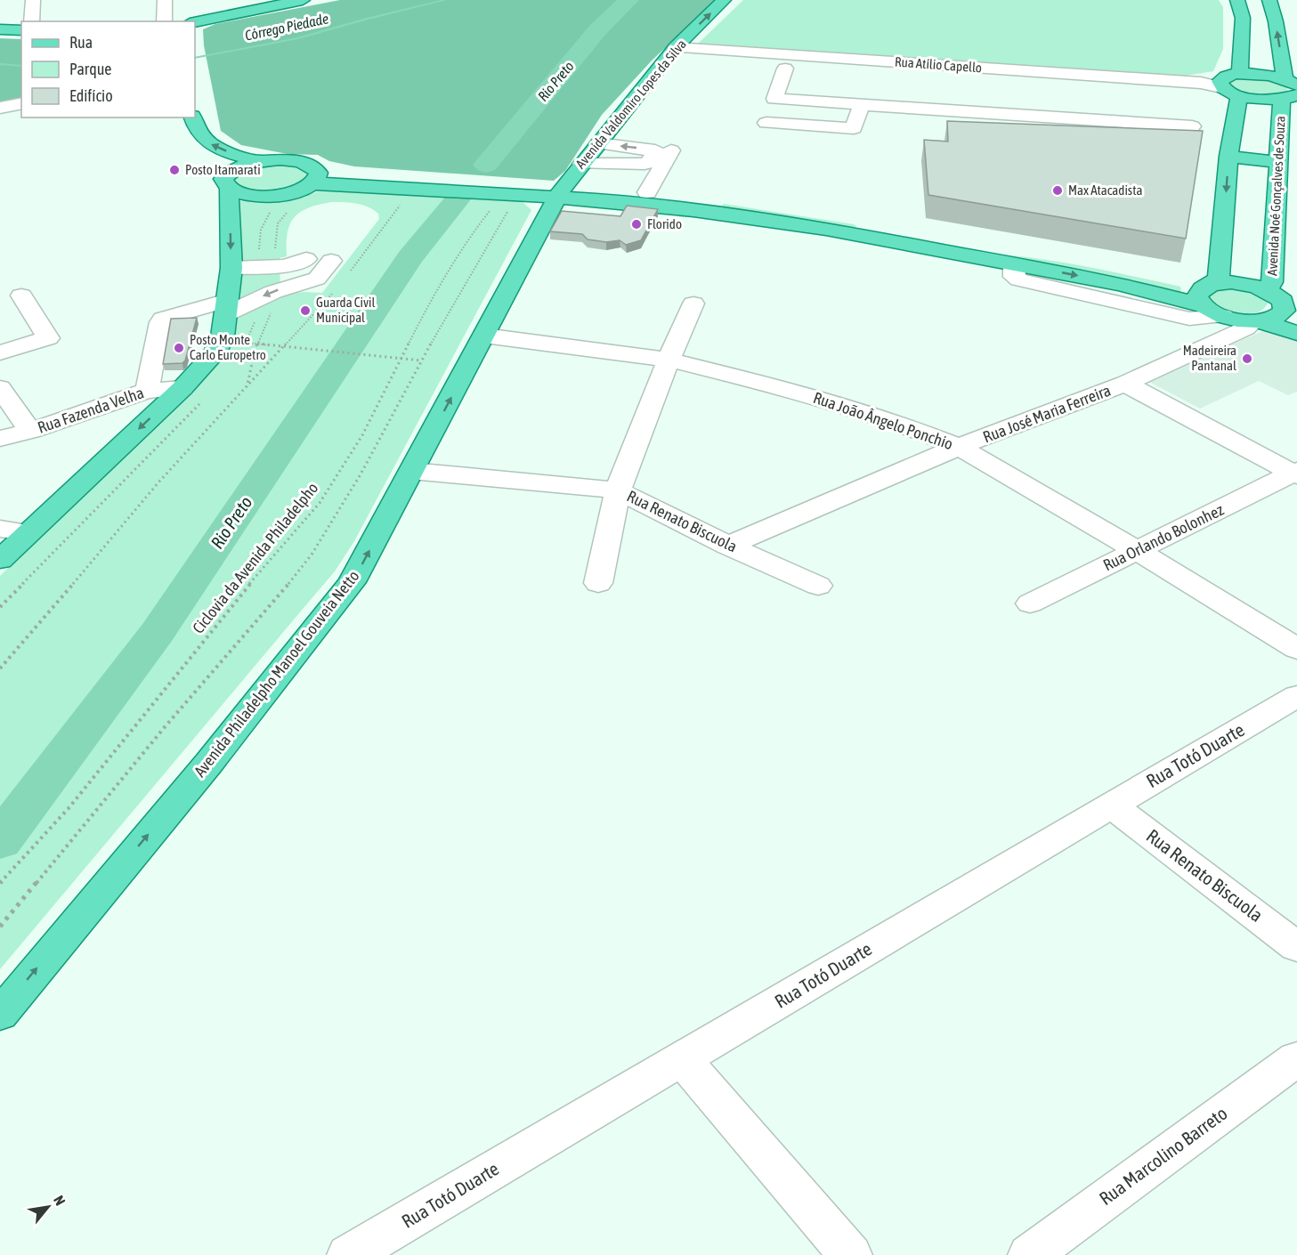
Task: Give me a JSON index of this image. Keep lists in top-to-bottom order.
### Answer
{
  "streets": {
    "main road": ["Avenida Valdomiro Lopes da Silva", "Avenida Noé Gonçalves de Souza", "Avenida Philadelpho Manoel Gouveia Netto"],
    "street": [
      "Rua Atílio Capello",
      "Rua Fazenda Velha",
      "Rua José Maria Ferreira",
      "Rua João Ângelo Ponchio",
      "Rua Renato Biscuola",
      "Rua Orlando Bolonhez",
      "Rua Totó Duarte",
      "Rua Marcolino Barreto"
    ],
    "path": ["Ciclovia da Avenida Philadelpho"]
  },
  "crossings": [
    ["Rua Atílio Capello", "Avenida Valdomiro Lopes da Silva"],
    ["Avenida Valdomiro Lopes da Silva", "Avenida Philadelpho Manoel Gouveia Netto"],
    ["Rua José Maria Ferreira", "Rua João Ângelo Ponchio"],
    ["Rua José Maria Ferreira", "Rua Renato Biscuola"],
    ["Rua João Ângelo Ponchio", "Rua Orlando Bolonhez"],
    ["Rua João Ângelo Ponchio", "Avenida Philadelpho Manoel Gouveia Netto"],
    ["Rua Renato Biscuola", "Avenida Philadelpho Manoel Gouveia Netto"],
    ["Rua Renato Biscuola", "Rua Totó Duarte"]
  ],
  "one_way": ["Avenida Philadelpho Manoel Gouveia Netto"],
  "water": ["Córrego Piedade", "Rio Preto"],
  "places": [
    "Posto Itamarati",
    "Max Atacadista",
    "Florido",
    "Guarda Civil Municipal",
    "Posto Monte Carlo Europetro",
    "Madeireira Pantanal"
  ],
  "legend": ["Rua", "Parque", "Edifício"],
  "north": "top right"
}
